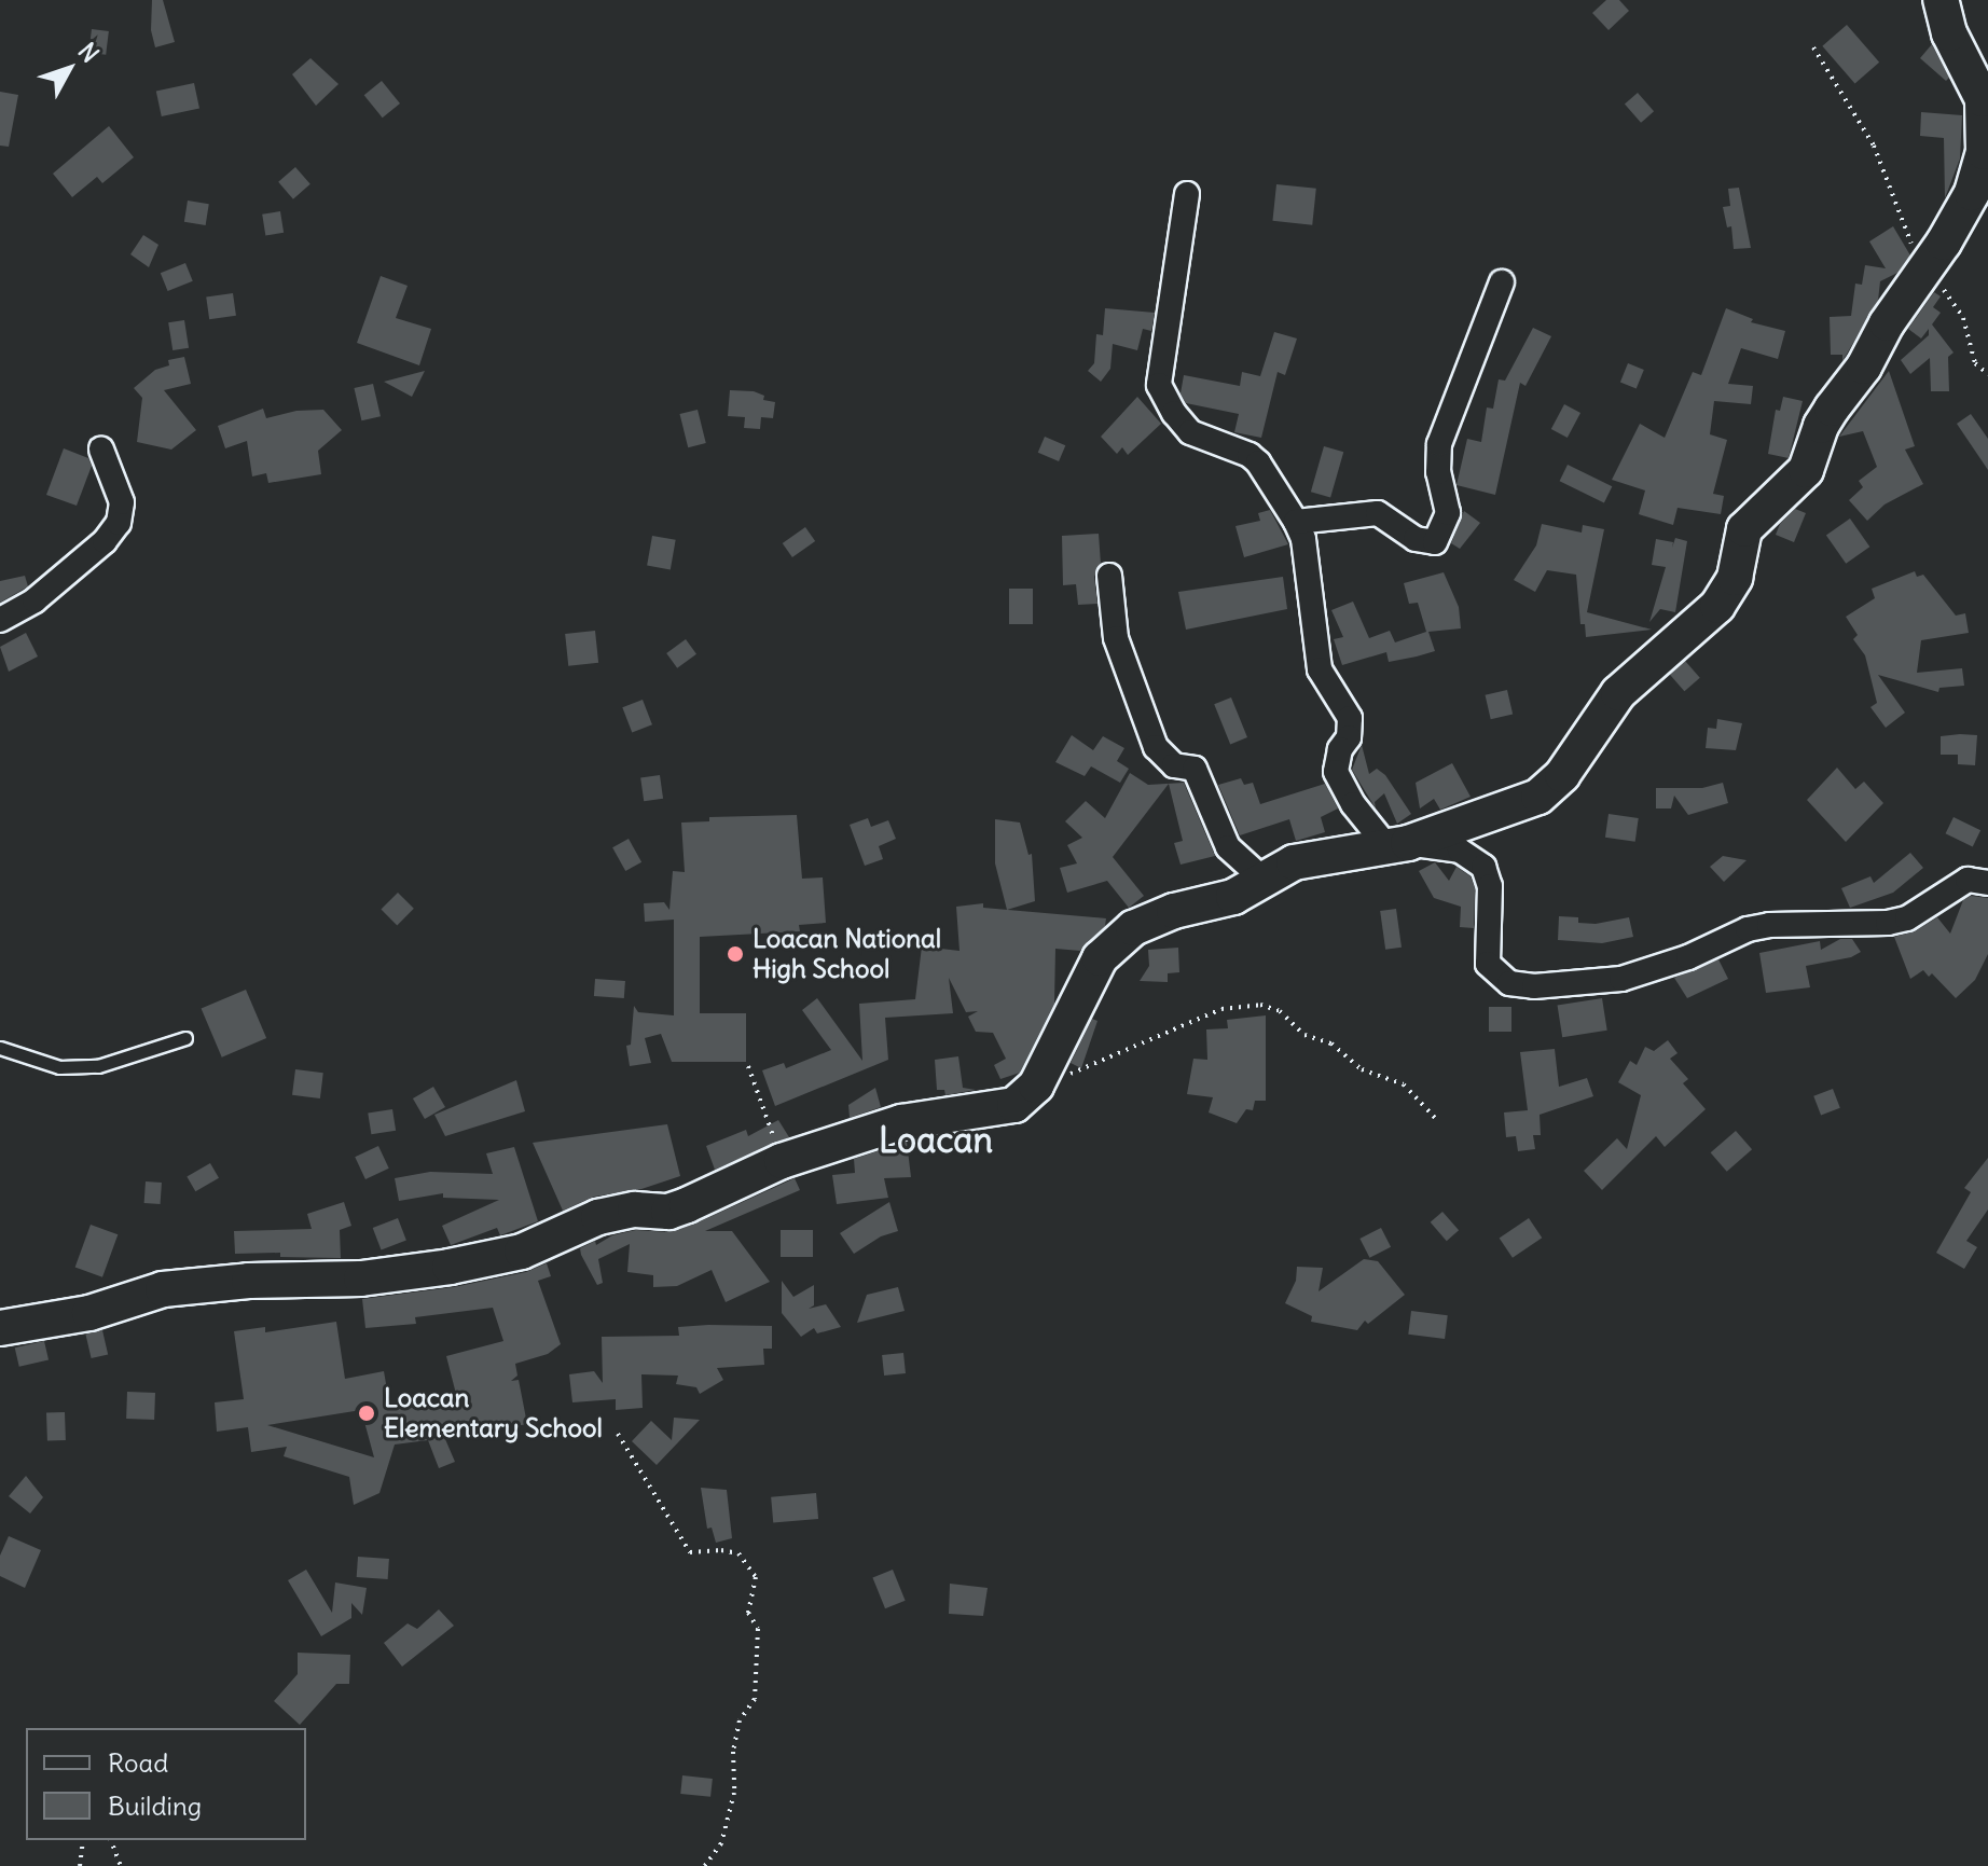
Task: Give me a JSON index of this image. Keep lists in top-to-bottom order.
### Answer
{
  "districts": ["Loacan"],
  "places": ["Loacan National High School", "Loacan Elementary School"],
  "legend": ["Road", "Building"],
  "north": "top right"
}
